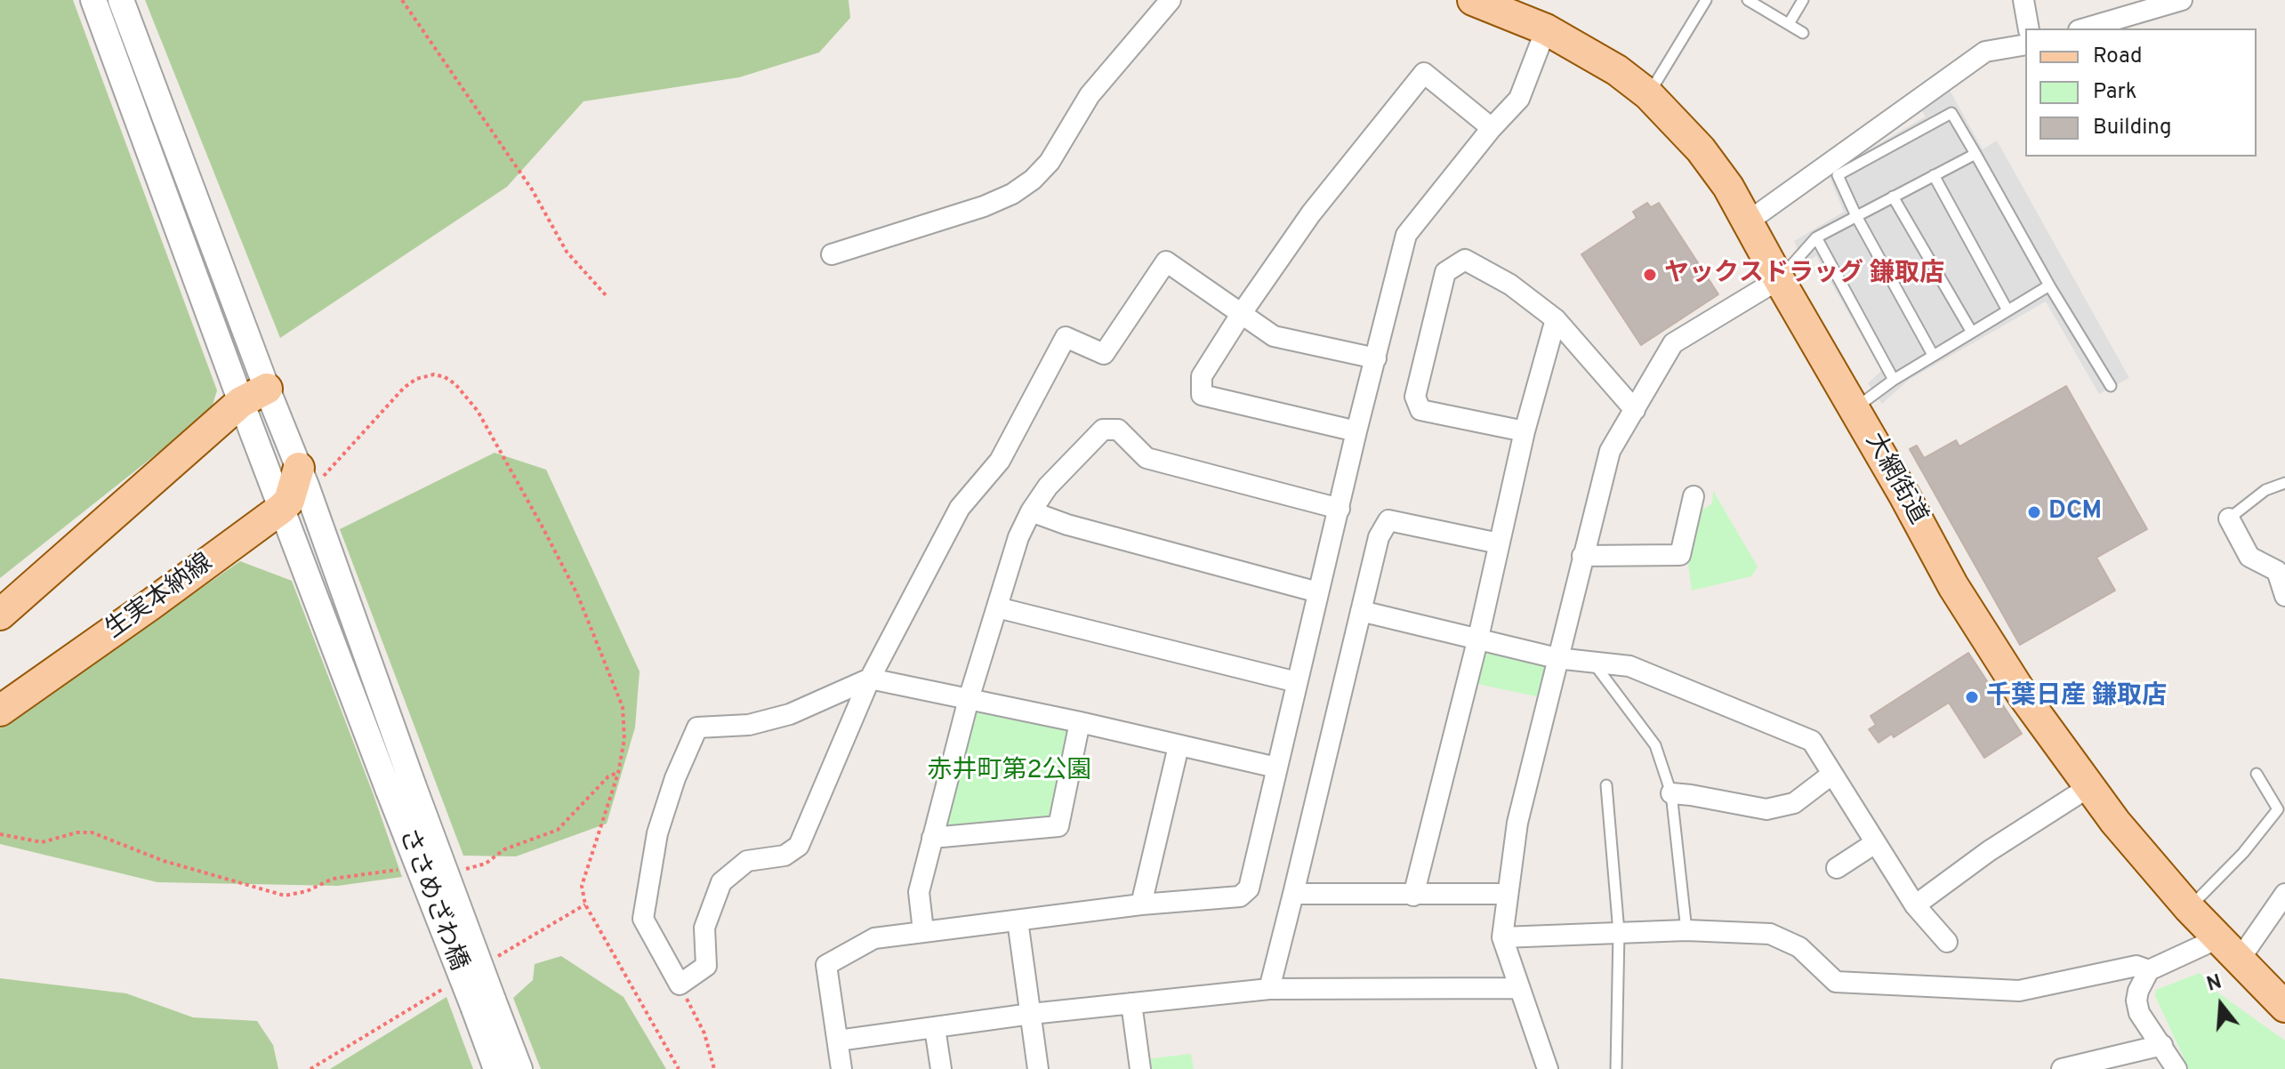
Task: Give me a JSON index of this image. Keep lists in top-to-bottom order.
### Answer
{
  "streets": {
    "main road": ["大網街道", "生実本納線"],
    "street": ["ささめざわ橋"]
  },
  "parks": ["赤井町第2公園"],
  "places": ["ヤックスドラッグ 鎌取店", "DCM", "千葉日産 鎌取店"],
  "legend": ["Road", "Park", "Building"],
  "north": "top"
}
